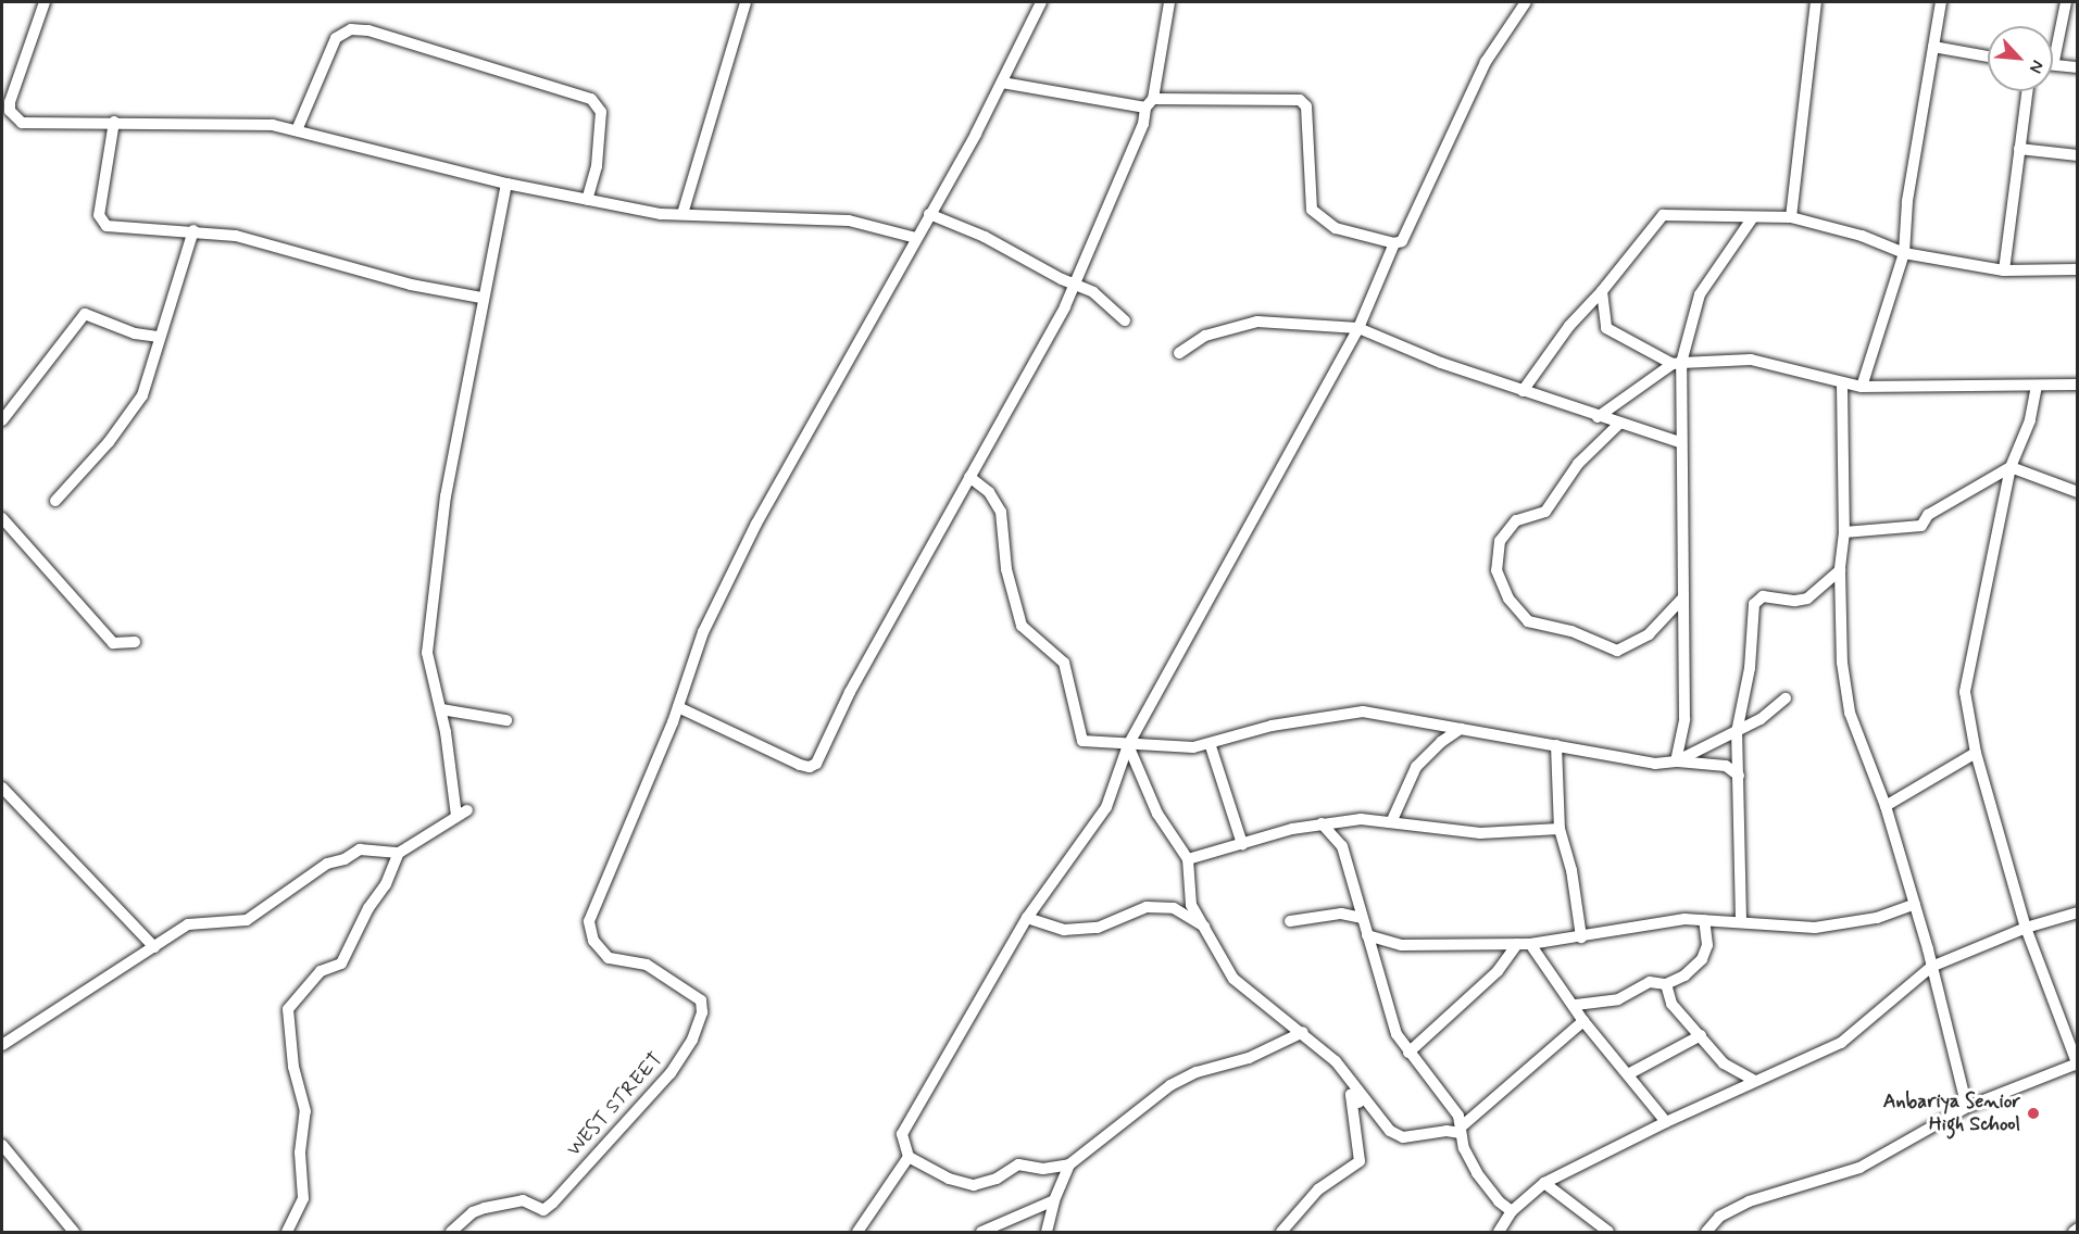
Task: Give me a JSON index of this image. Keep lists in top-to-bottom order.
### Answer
{
  "streets": {
    "street": ["WEST STREET"]
  },
  "places": ["Anbariya Senior High School"],
  "north": "bottom right"
}
